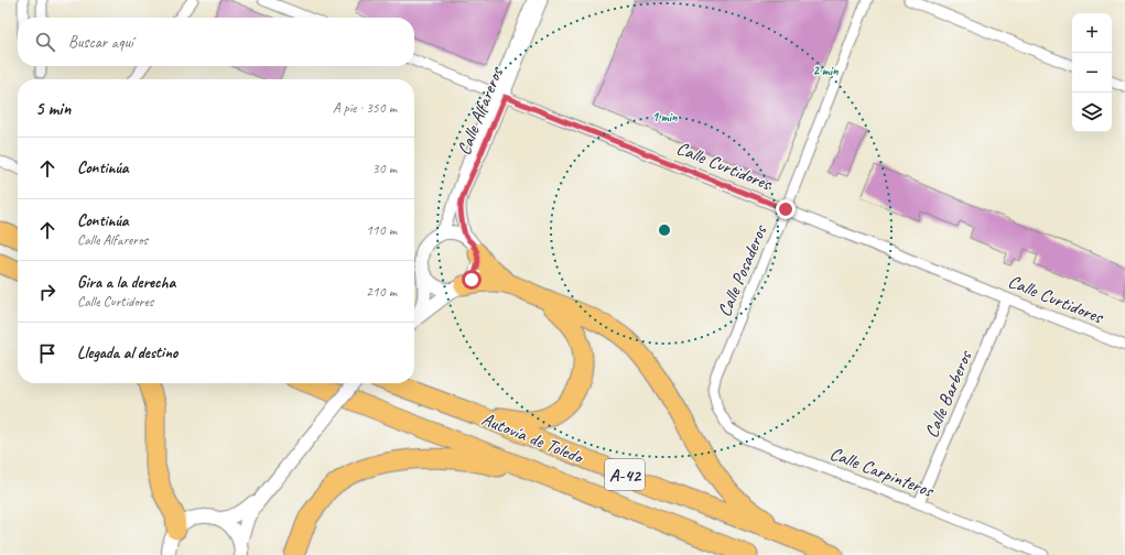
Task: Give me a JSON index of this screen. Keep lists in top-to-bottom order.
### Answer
{
  "streets": {
    "highway": ["Autovía de Toledo", "A-42"],
    "street": [
      "Calle Alfareros",
      "Calle Curtidores",
      "Calle Posaderos",
      "Calle Barberos",
      "Calle Carpinteros"
    ]
  },
  "crossings": [
    ["Calle Alfareros", "Calle Curtidores"],
    ["Calle Curtidores", "Calle Posaderos"],
    ["Calle Curtidores", "Calle Barberos"],
    ["Calle Posaderos", "Calle Carpinteros"],
    ["Calle Barberos", "Calle Carpinteros"]
  ],
  "page": {
    "map_buttons": ["+", "−"],
    "search": "Buscar aquí",
    "heading": ["5 min", "A pie · 350 m"],
    "list": [
      ["Continúa", "30 m"],
      ["Continúa", "Calle Alfareros", "110 m"],
      ["Gira a la derecha", "Calle Curtidores", "210 m"],
      "Llegada al destino"
    ]
  },
  "rings": ["2 min", "1 min"]
}
